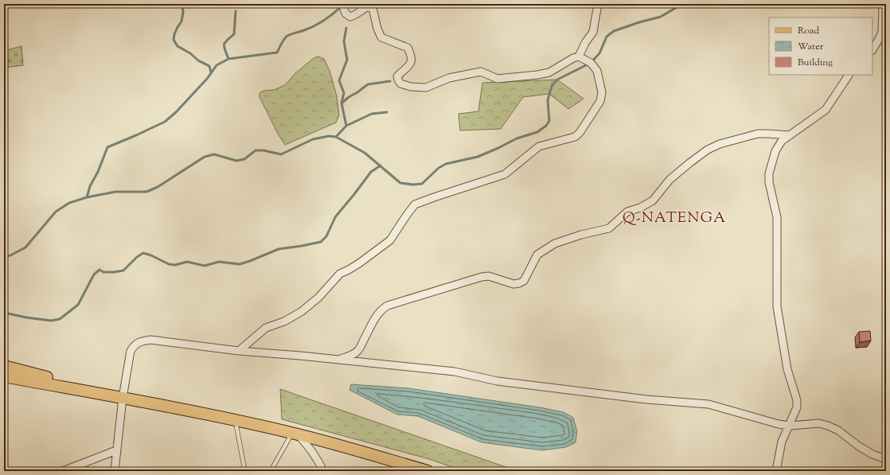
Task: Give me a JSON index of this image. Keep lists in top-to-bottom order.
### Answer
{
  "districts": ["Q-NATENGA"],
  "legend": ["Road", "Water", "Building"]
}
